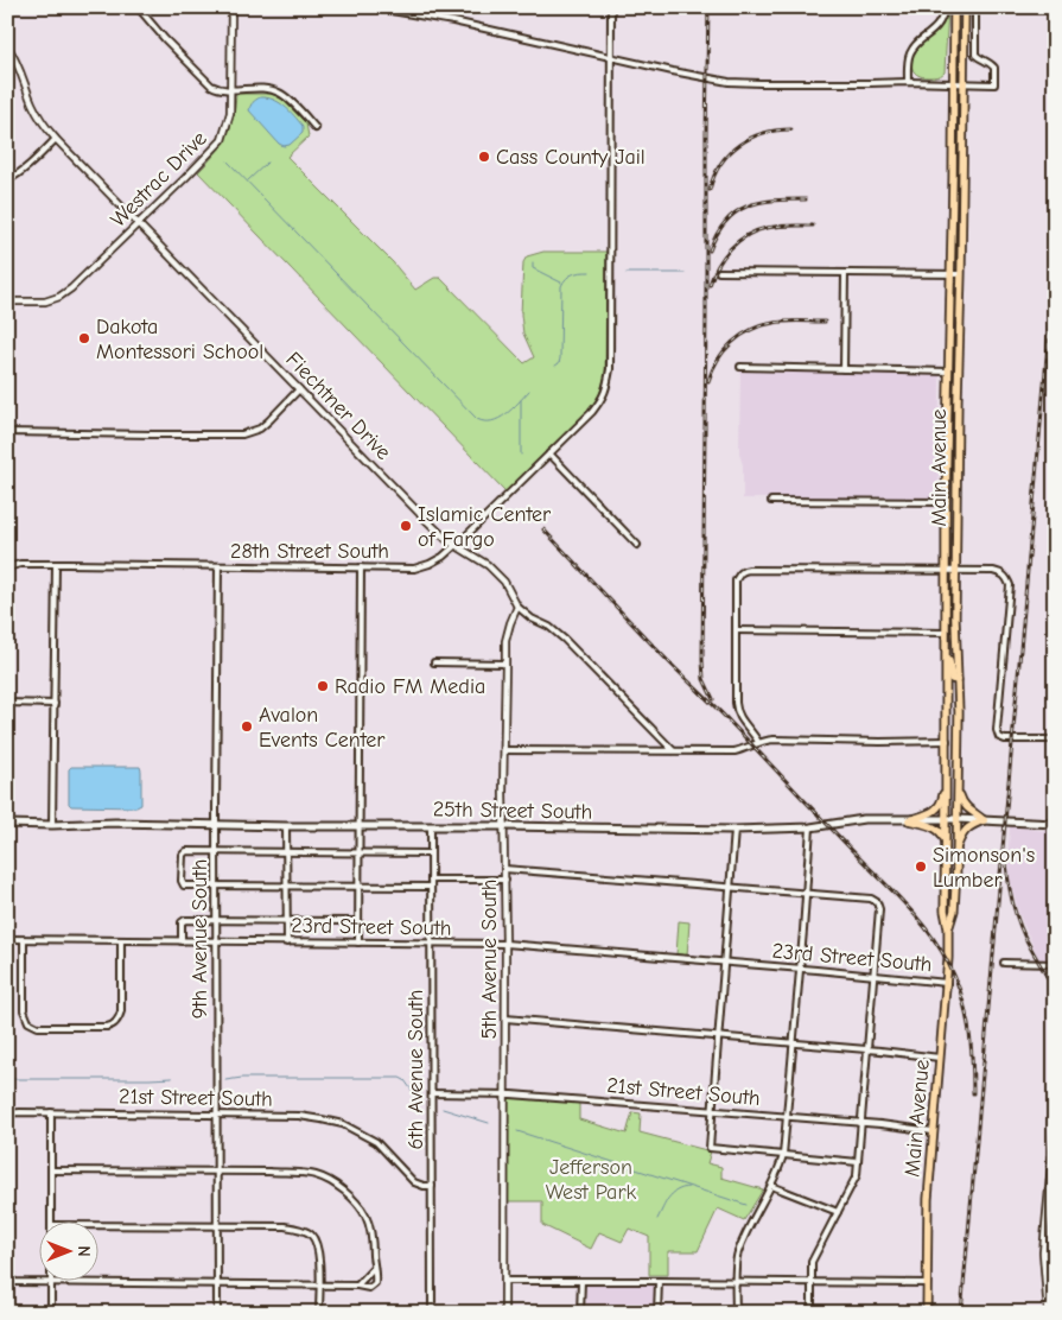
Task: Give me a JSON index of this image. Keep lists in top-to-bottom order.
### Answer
{
  "streets": {
    "main road": ["Main Avenue", "25th Street South"],
    "street": [
      "Westrac Drive",
      "Fiechtner Drive",
      "28th Street South",
      "23rd Street South",
      "9th Avenue South",
      "5th Avenue South",
      "6th Avenue South",
      "21st Street South"
    ]
  },
  "crossings": [
    ["Westrac Drive", "Fiechtner Drive"],
    ["Fiechtner Drive", "28th Street South"],
    ["Fiechtner Drive", "5th Avenue South"],
    ["Main Avenue", "25th Street South"],
    ["Main Avenue", "23rd Street South"],
    ["Main Avenue", "21st Street South"],
    ["28th Street South", "9th Avenue South"],
    ["25th Street South", "9th Avenue South"],
    ["25th Street South", "5th Avenue South"],
    ["25th Street South", "6th Avenue South"],
    ["23rd Street South", "9th Avenue South"],
    ["23rd Street South", "5th Avenue South"],
    ["23rd Street South", "6th Avenue South"],
    ["9th Avenue South", "21st Street South"],
    ["5th Avenue South", "21st Street South"],
    ["6th Avenue South", "21st Street South"]
  ],
  "parks": ["Jefferson West Park"],
  "places": [
    "Cass County Jail",
    "Dakota Montessori School",
    "Islamic Center of Fargo",
    "Radio FM Media",
    "Avalon Events Center",
    "Simonson's Lumber"
  ],
  "north": "right"
}
